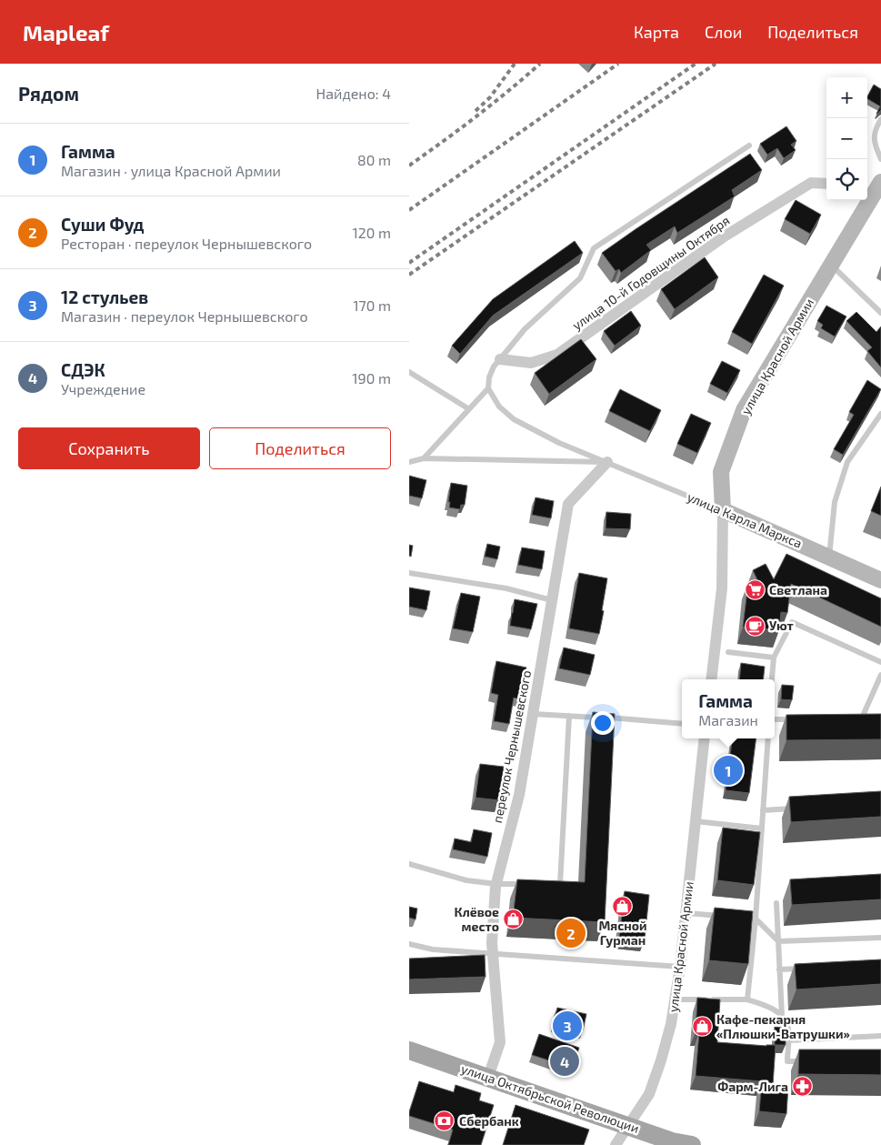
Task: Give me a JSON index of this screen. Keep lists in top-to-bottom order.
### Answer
{
  "streets": {
    "main road": ["улица Красной Армии", "улица Карла Маркса", "улица Октябрьской Революции"],
    "street": ["улица 10-й Годовщины Октября", "переулок Чернышевского"]
  },
  "crossings": [
    ["улица Красной Армии", "улица Карла Маркса"],
    ["улица Красной Армии", "улица Октябрьской Революции"],
    ["улица Карла Маркса", "переулок Чернышевского"],
    ["переулок Чернышевского", "улица Октябрьской Революции"]
  ],
  "places": {
    "supermarket": ["Светлана"],
    "cafe": ["Уют"],
    "shop": ["Мясной Гурман", "Клёвое место", "Кафе-пекарня «Плюшки-Ватрушки»"],
    "pharmacy": ["Фарм-Лига"],
    "bank": ["Сбербанк"]
  },
  "page": {
    "header": "Mapleaf",
    "nav": ["Карта", "Слои", "Поделиться"],
    "heading": ["Рядом", "Найдено: 4"],
    "map_buttons": ["+", "−"],
    "list": [
      {
        "mark": "1",
        "name": "Гамма",
        "note": "Магазин · улица Красной Армии",
        "value": "80 m"
      },
      {
        "mark": "2",
        "name": "Суши Фуд",
        "note": "Ресторан · переулок Чернышевского",
        "value": "120 m"
      },
      {
        "mark": "3",
        "name": "12 стульев",
        "note": "Магазин · переулок Чернышевского",
        "value": "170 m"
      },
      {
        "mark": "4",
        "name": "СДЭК",
        "note": "Учреждение",
        "value": "190 m"
      }
    ],
    "buttons": ["Сохранить", "Поделиться"],
    "popup": ["Гамма", "Магазин"],
    "pins": [
      "1",
      "2",
      "3",
      "4"
    ]
  }
}
